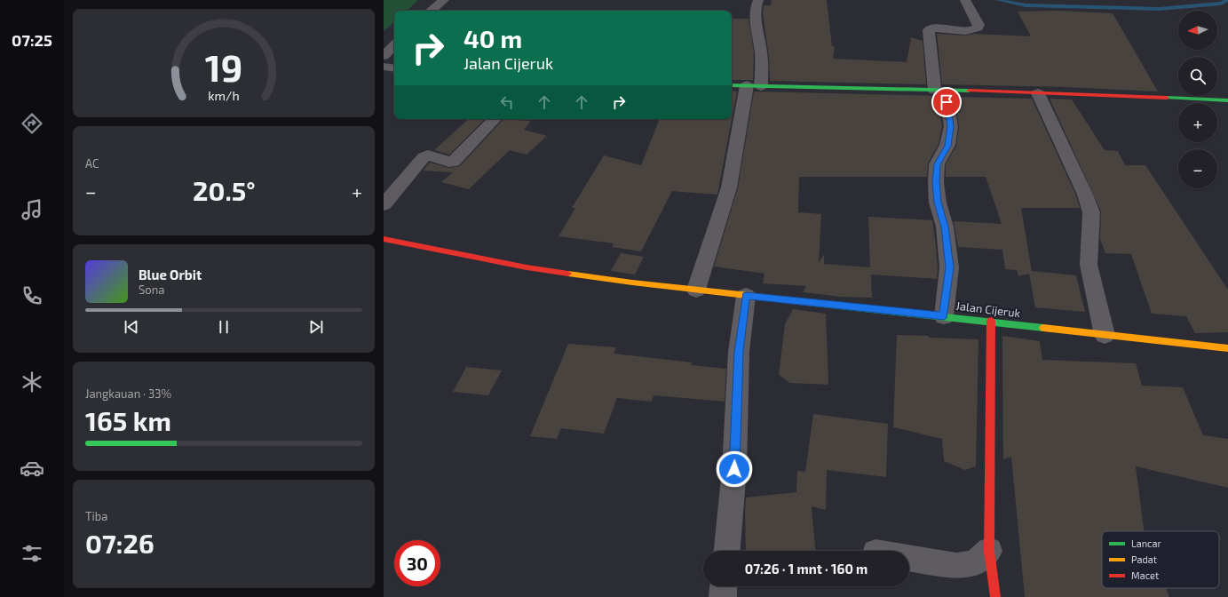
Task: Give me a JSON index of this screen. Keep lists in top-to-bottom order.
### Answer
{
  "streets": {
    "street": ["Jalan Cijeruk"]
  },
  "legend": ["Lancar", "Padat", "Macet"],
  "north": "left",
  "page": {
    "tabs": "07:25",
    "map_buttons": ["+", "−"],
    "turn": ["40 m", "Jalan Cijeruk"],
    "tile": [
      "AC",
      ["Jangkauan · 33%", "165 km"],
      ["Tiba", "07:26"]
    ],
    "heat": ["−", "20.5°", "+"],
    "song": ["Blue Orbit", "Sona"],
    "limit": "30",
    "trip": "07:26 · 1 mnt · 160 m",
    "gauge": ["19", "km/h"]
  }
}
